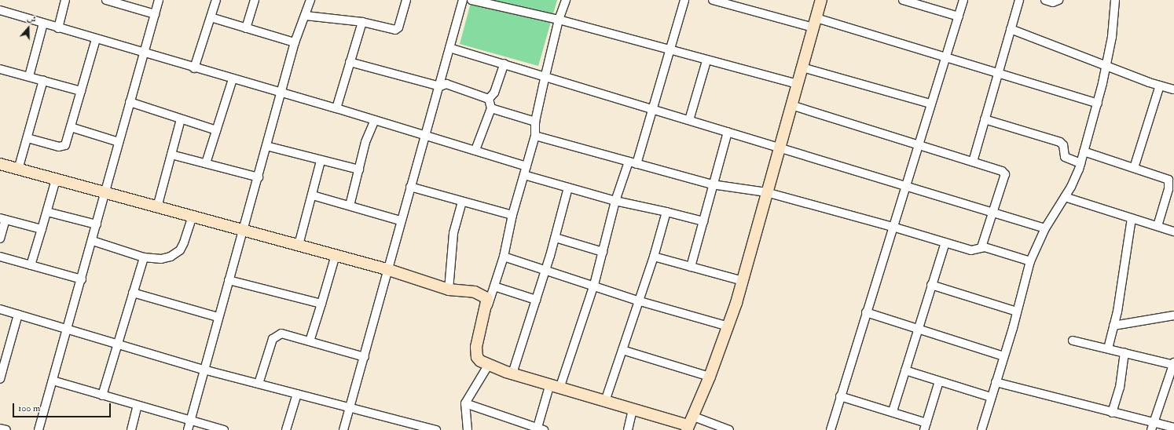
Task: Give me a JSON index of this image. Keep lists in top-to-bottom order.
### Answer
{
  "scale_bar": "100 m",
  "north": "top"
}
